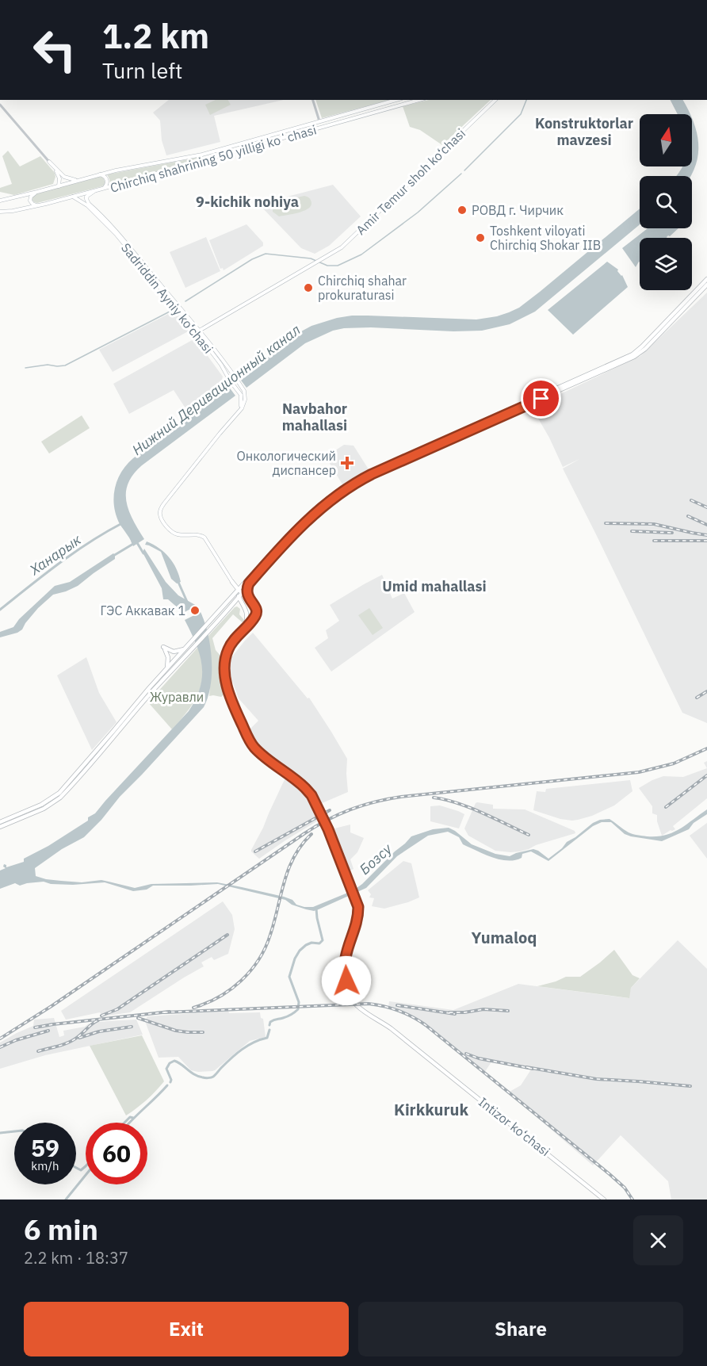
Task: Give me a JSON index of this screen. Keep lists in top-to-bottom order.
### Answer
{
  "streets": {
    "main road": [
      "Chirchiq shahrining 50 yilligi koʻchasi",
      "Amir Temur shoh ko‘chasi",
      "Sadriddin Ayniy ko‘chasi",
      "Intizor ko‘chasi"
    ]
  },
  "crossings": [
    ["Chirchiq shahrining 50 yilligi koʻchasi", "Sadriddin Ayniy ko‘chasi"],
    ["Amir Temur shoh ko‘chasi", "Sadriddin Ayniy ko‘chasi"]
  ],
  "districts": [
    "Konstruktorlar mavzesi",
    "9-kichik nohiya",
    "Navbahor mahallasi",
    "Umid mahallasi",
    "Yumaloq",
    "Kirkkuruk"
  ],
  "water": ["Нижний Деривационный канал", "Ханарык", "Бозсу"],
  "parks": ["Журавли"],
  "places": {
    "other": [
      "РОВД г. Чирчик",
      "Toshkent viloyati Chirchiq Shokar IIB",
      "Chirchiq shahar prokuraturasi",
      "ГЭС Аккавак 1"
    ],
    "health": ["Онкологический диспансер"]
  },
  "north": "top",
  "page": {
    "turn": ["1.2 km", "Turn left"],
    "speed": "59 km/h",
    "limit": "60",
    "heading": ["6 min", "2.2 km · 18:37"],
    "buttons": ["Exit", "Share"]
  }
}
